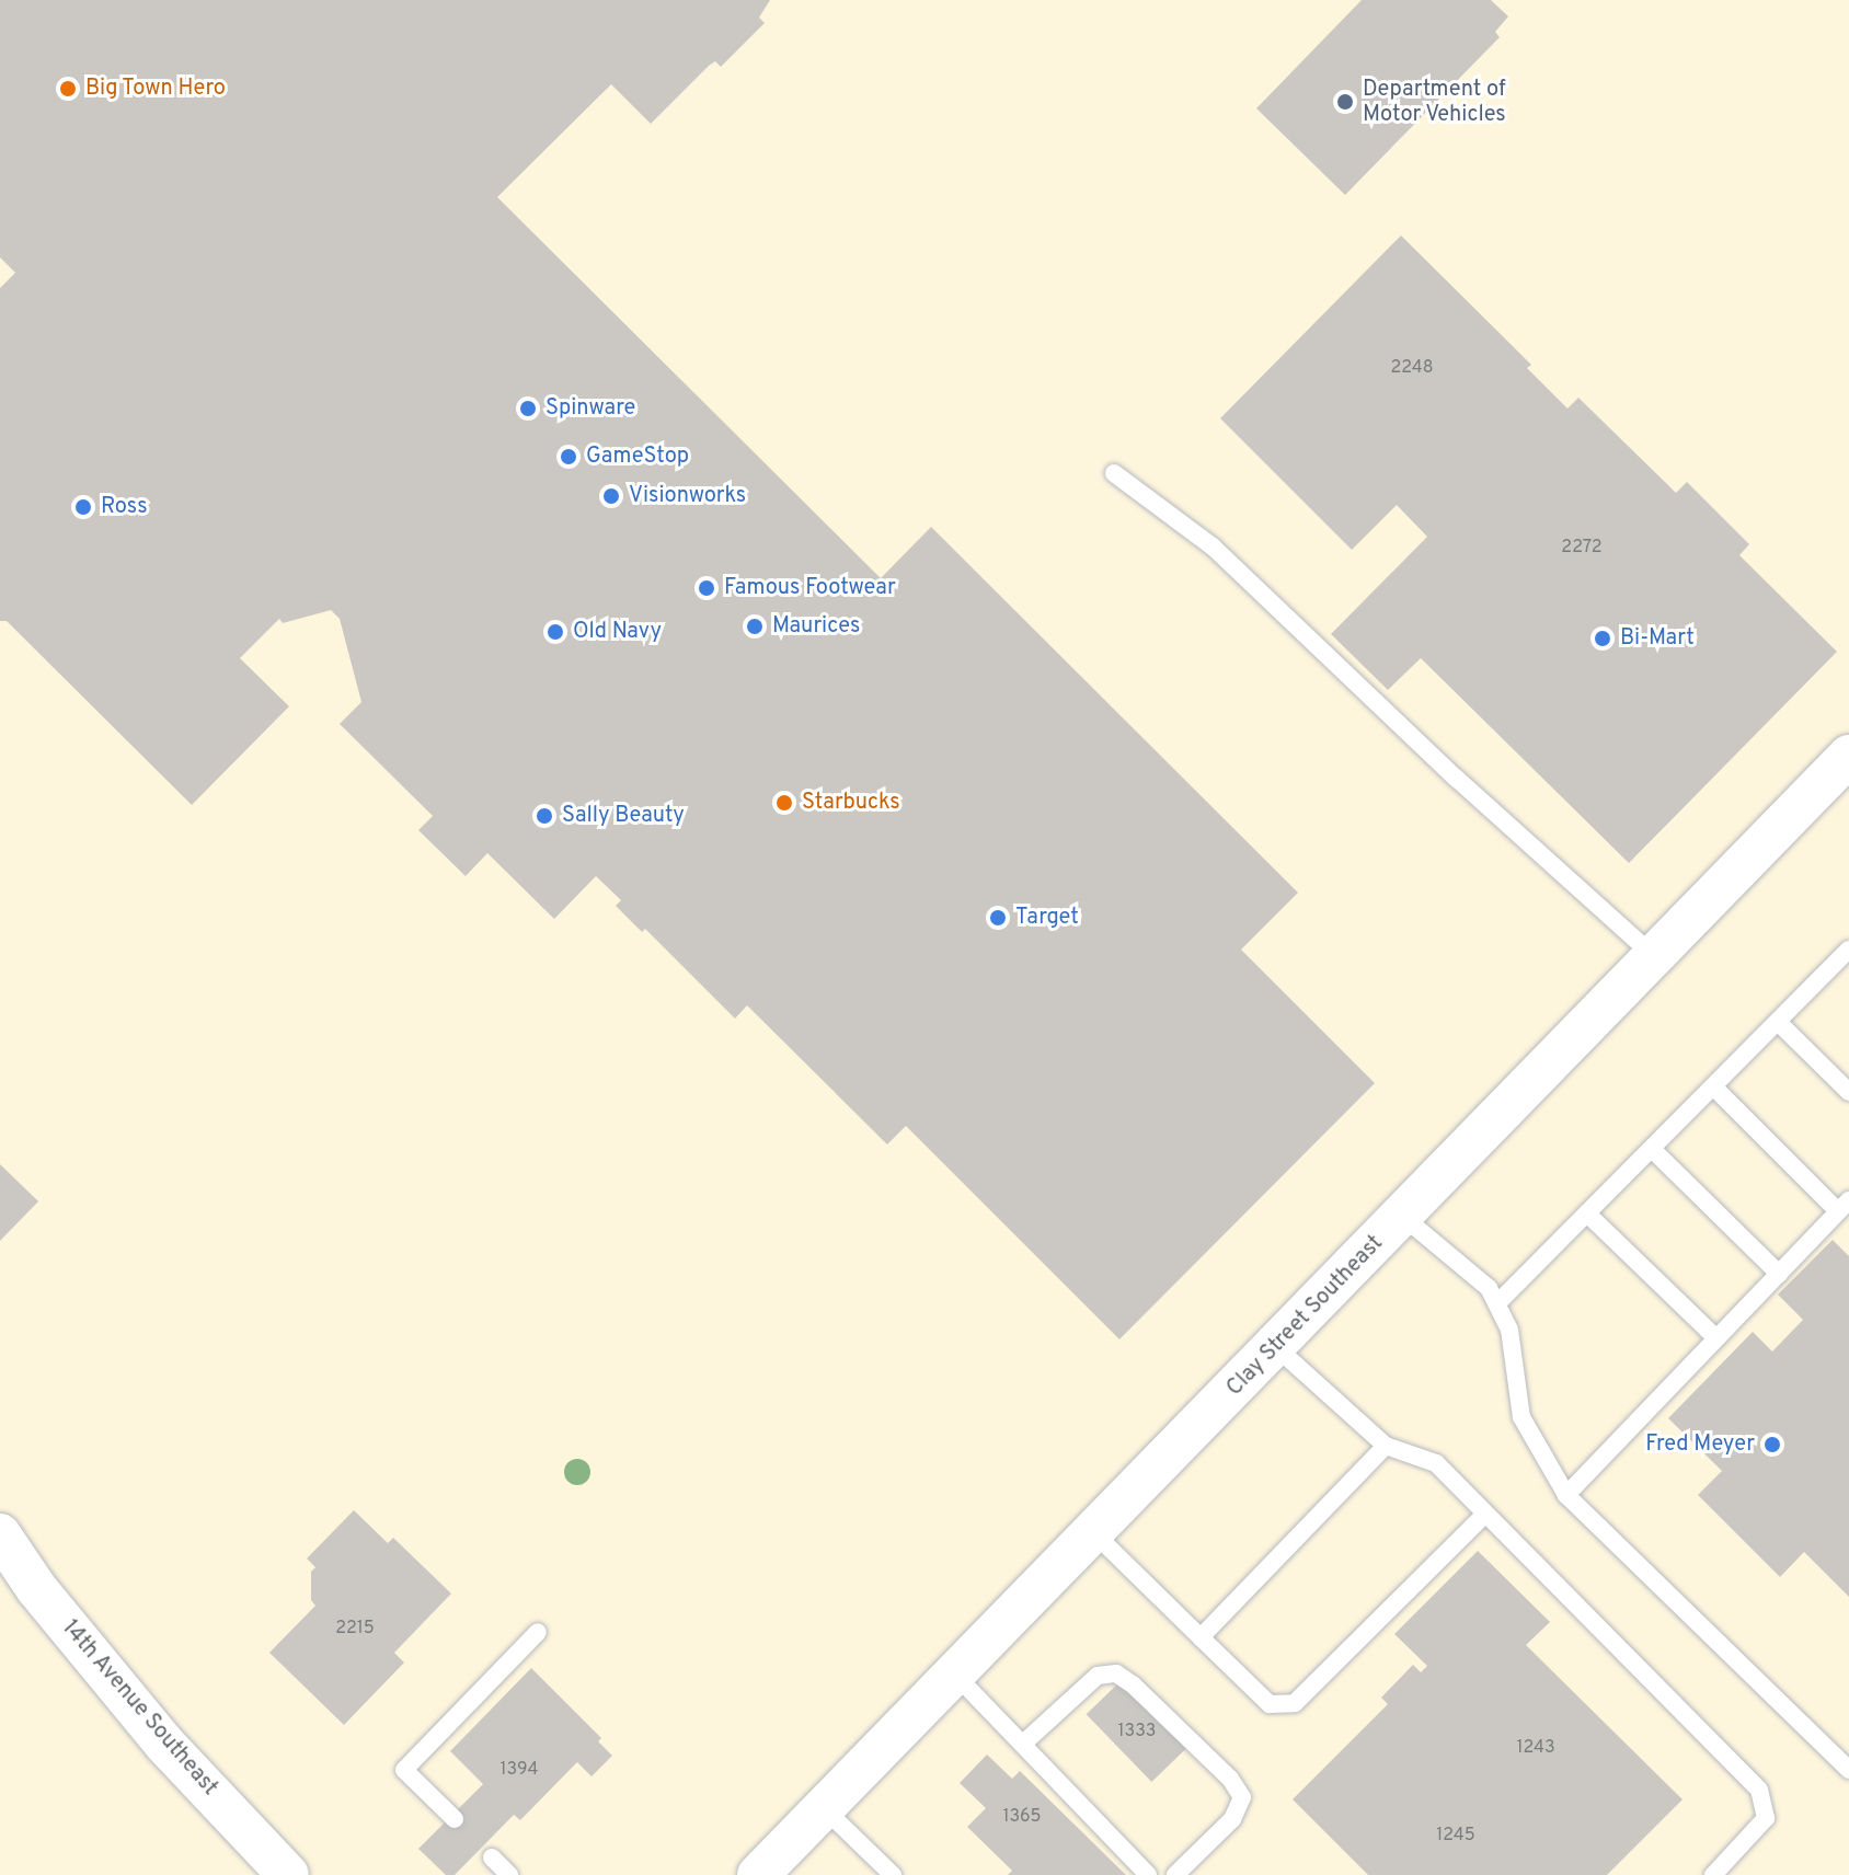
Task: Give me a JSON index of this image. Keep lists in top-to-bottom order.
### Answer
{
  "streets": {
    "street": ["Clay Street Southeast", "14th Avenue Southeast"]
  },
  "places": [
    "Big Town Hero",
    "Department of Motor Vehicles",
    "Spinware",
    "GameStop",
    "Visionworks",
    "Ross",
    "Famous Footwear",
    "Maurices",
    "Old Navy",
    "Bi-Mart",
    "Starbucks",
    "Sally Beauty",
    "Target",
    "Fred Meyer"
  ],
  "house_numbers": [
    "2248",
    "2272",
    "2215",
    "1333",
    "1243",
    "1394",
    "1365",
    "1245"
  ]
}
